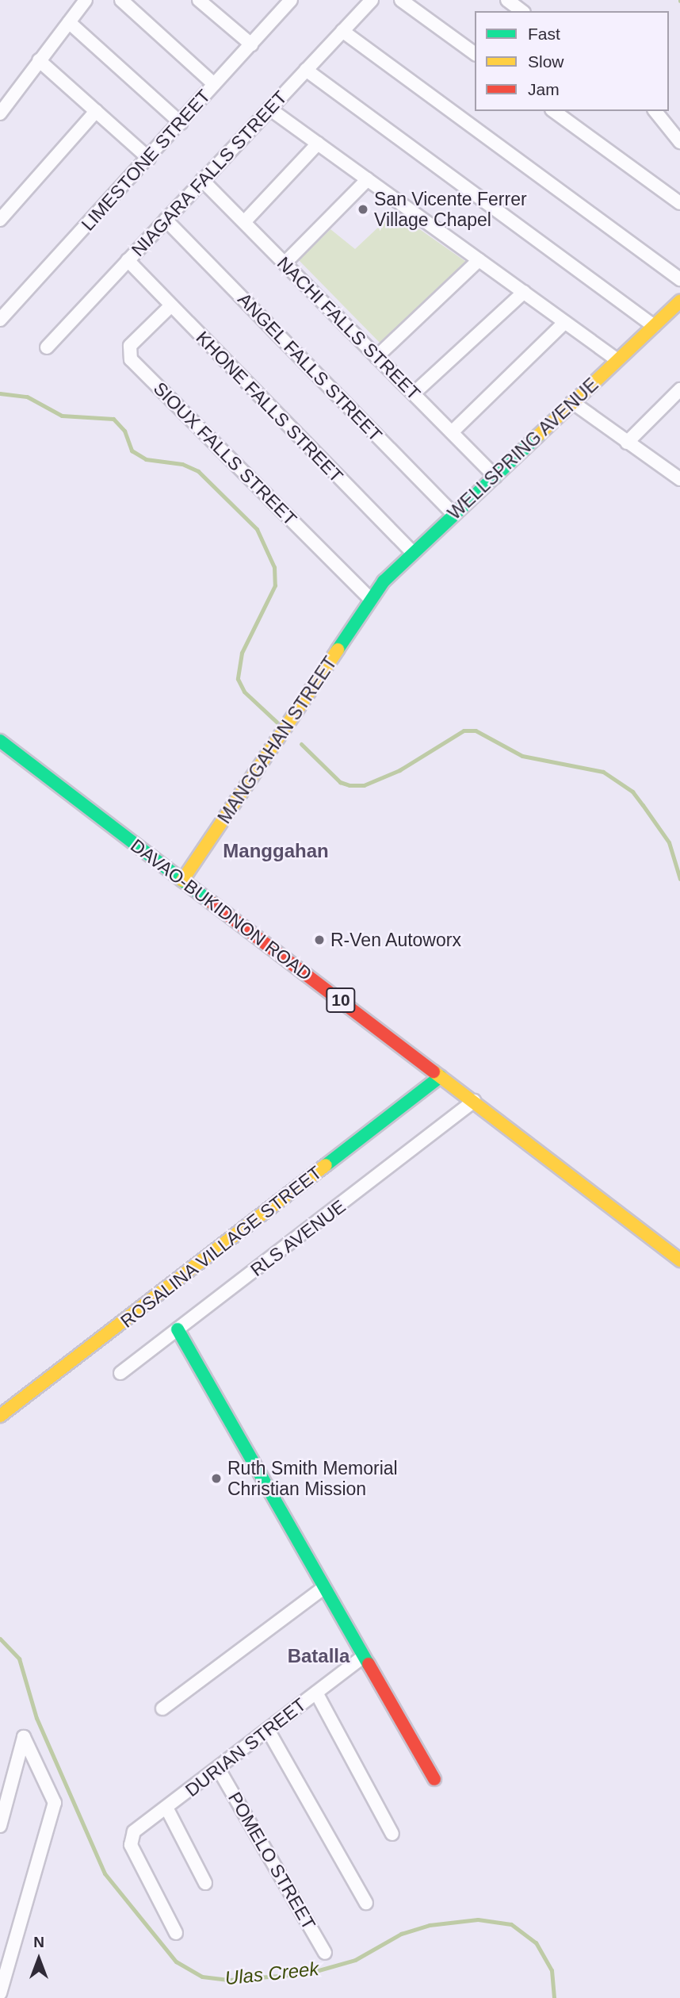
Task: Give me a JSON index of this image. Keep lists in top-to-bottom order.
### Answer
{
  "streets": {
    "main road": [
      "WELLSPRING AVENUE",
      "MANGGAHAN STREET",
      "DAVAO-BUKIDNON ROAD",
      "10",
      "ROSALINA VILLAGE STREET"
    ],
    "street": [
      "LIMESTONE STREET",
      "NIAGARA FALLS STREET",
      "NACHI FALLS STREET",
      "ANGEL FALLS STREET",
      "KHONE FALLS STREET",
      "SIOUX FALLS STREET",
      "RLS AVENUE",
      "DURIAN STREET",
      "POMELO STREET"
    ]
  },
  "crossings": [
    ["NIAGARA FALLS STREET", "NACHI FALLS STREET"],
    ["NIAGARA FALLS STREET", "ANGEL FALLS STREET"],
    ["NIAGARA FALLS STREET", "KHONE FALLS STREET"],
    ["NACHI FALLS STREET", "WELLSPRING AVENUE"],
    ["ANGEL FALLS STREET", "WELLSPRING AVENUE"],
    ["KHONE FALLS STREET", "WELLSPRING AVENUE"],
    ["KHONE FALLS STREET", "SIOUX FALLS STREET"],
    ["WELLSPRING AVENUE", "SIOUX FALLS STREET"],
    ["WELLSPRING AVENUE", "MANGGAHAN STREET"],
    ["SIOUX FALLS STREET", "MANGGAHAN STREET"],
    ["MANGGAHAN STREET", "DAVAO-BUKIDNON ROAD"],
    ["DAVAO-BUKIDNON ROAD", "RLS AVENUE"],
    ["DAVAO-BUKIDNON ROAD", "ROSALINA VILLAGE STREET"],
    ["DURIAN STREET", "POMELO STREET"]
  ],
  "districts": ["Manggahan", "Batalla"],
  "water": ["Ulas Creek"],
  "places": ["San Vicente Ferrer Village Chapel", "R-Ven Autoworx", "Ruth Smith Memorial Christian Mission"],
  "legend": ["Fast", "Slow", "Jam"],
  "north": "top"
}
